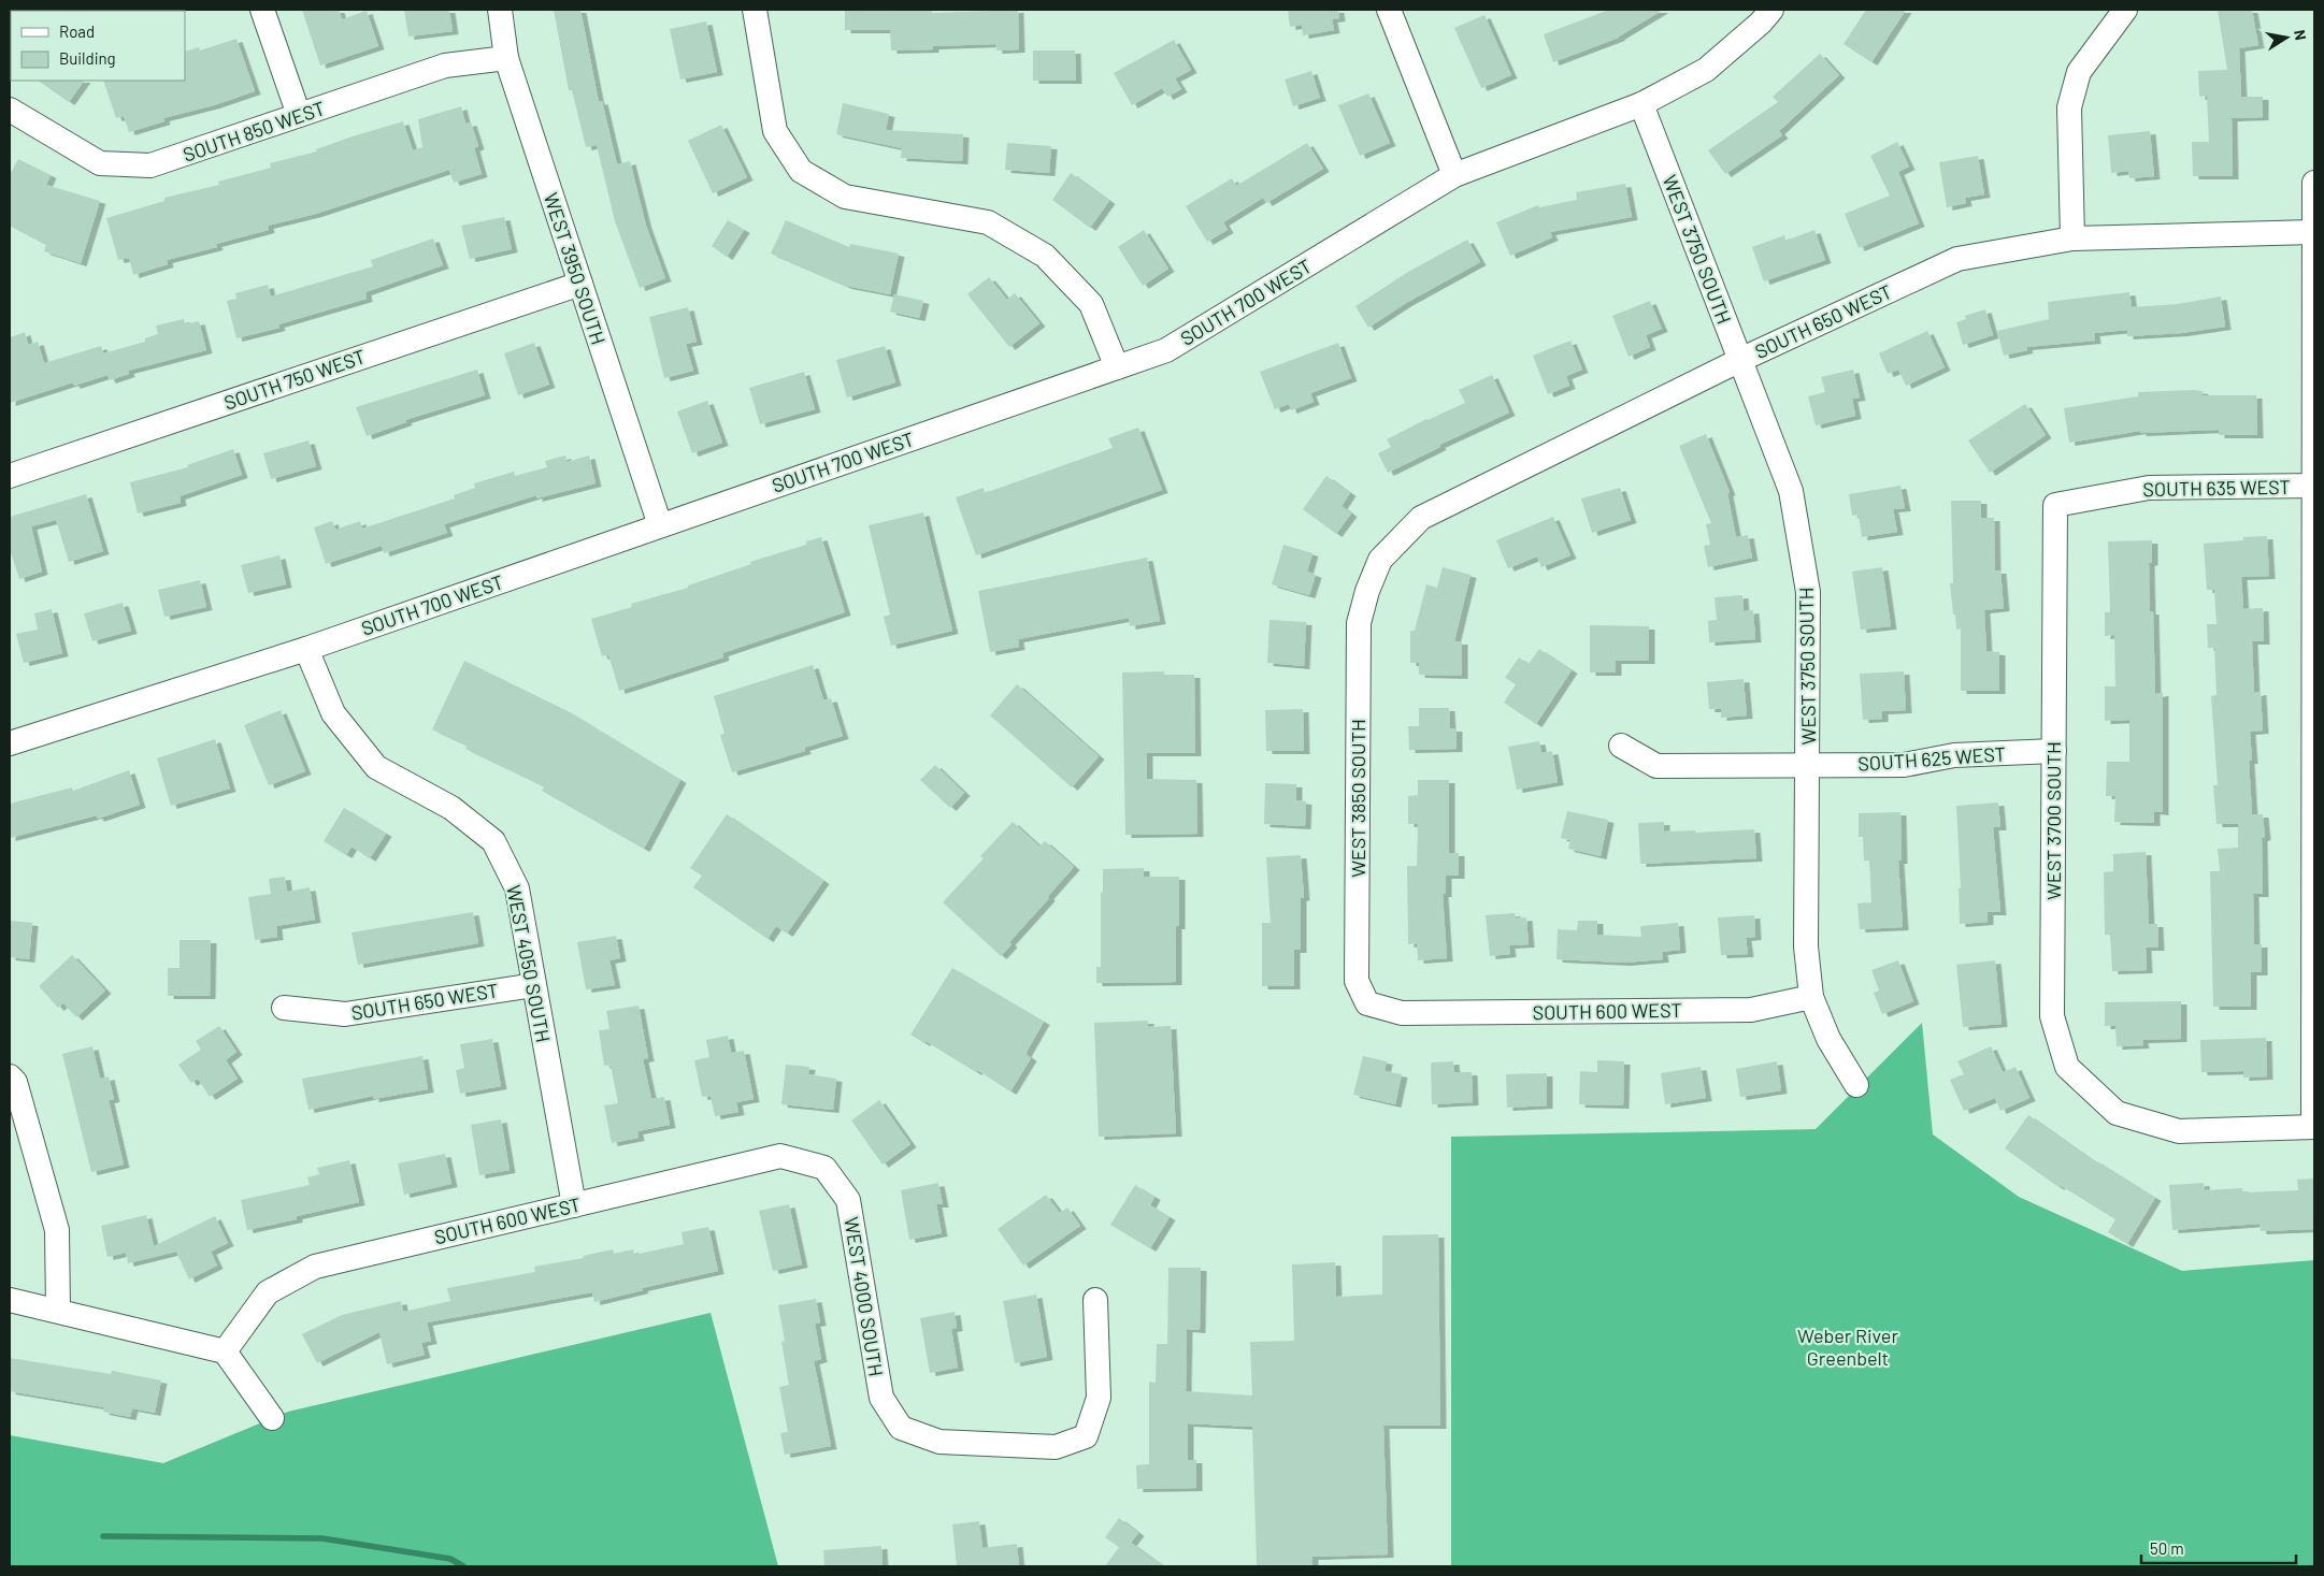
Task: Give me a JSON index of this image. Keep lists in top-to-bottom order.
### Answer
{
  "streets": {
    "street": [
      "SOUTH 850 WEST",
      "WEST 3750 SOUTH",
      "WEST 3950 SOUTH",
      "SOUTH 700 WEST",
      "SOUTH 650 WEST",
      "SOUTH 750 WEST",
      "SOUTH 635 WEST",
      "SOUTH 625 WEST",
      "WEST 3850 SOUTH",
      "WEST 3700 SOUTH",
      "WEST 4050 SOUTH",
      "SOUTH 600 WEST",
      "WEST 4000 SOUTH"
    ]
  },
  "crossings": [
    ["SOUTH 850 WEST", "WEST 3950 SOUTH"],
    ["WEST 3750 SOUTH", "SOUTH 700 WEST"],
    ["WEST 3750 SOUTH", "SOUTH 650 WEST"],
    ["WEST 3750 SOUTH", "SOUTH 625 WEST"],
    ["WEST 3750 SOUTH", "SOUTH 600 WEST"],
    ["WEST 3950 SOUTH", "SOUTH 700 WEST"],
    ["WEST 3950 SOUTH", "SOUTH 750 WEST"],
    ["SOUTH 700 WEST", "WEST 4050 SOUTH"],
    ["SOUTH 650 WEST", "WEST 3850 SOUTH"],
    ["SOUTH 650 WEST", "WEST 4050 SOUTH"],
    ["SOUTH 635 WEST", "WEST 3700 SOUTH"],
    ["SOUTH 625 WEST", "WEST 3700 SOUTH"],
    ["WEST 3850 SOUTH", "SOUTH 600 WEST"],
    ["WEST 4050 SOUTH", "SOUTH 600 WEST"],
    ["SOUTH 600 WEST", "WEST 4000 SOUTH"]
  ],
  "parks": ["Weber River Greenbelt"],
  "legend": ["Road", "Building"],
  "scale_bar": "50 m",
  "north": "right"
}
